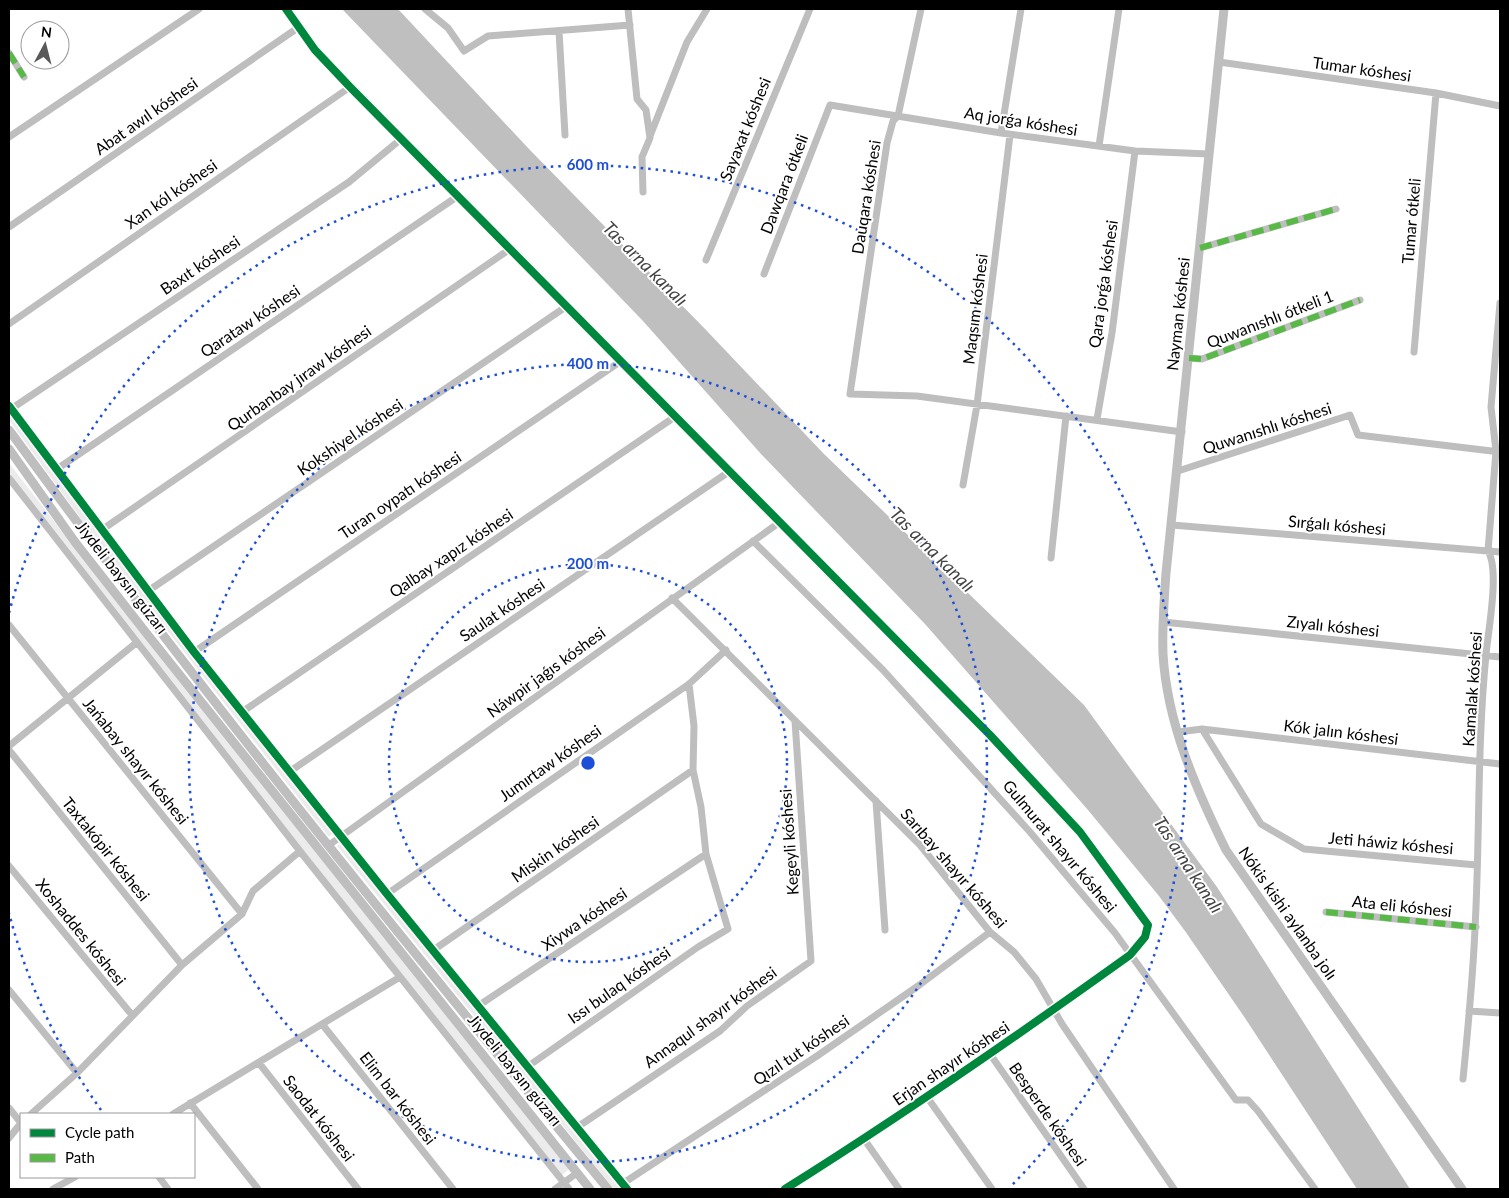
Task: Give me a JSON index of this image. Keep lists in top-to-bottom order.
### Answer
{
  "streets": {
    "main road": ["Nayman kóshesi", "Jiydeli baysın gúzarı", "Nókis kishi aylanba jolı"],
    "street": [
      "Tumar kóshesi",
      "Abat awıl kóshesi",
      "Aq jorǵa kóshesi",
      "Sayaxat kóshesi",
      "Dawqara ótkeli",
      "Xan kól kóshesi",
      "Dauqara kóshesi",
      "Tumar ótkeli",
      "Baxıt kóshesi",
      "Qara jorǵa kóshesi",
      "Maqsım kóshesi",
      "Quwanıshlı ótkeli 1",
      "Qarataw kóshesi",
      "Qurbanbay jıraw kóshesi",
      "Quwanıshlı kóshesi",
      "Kokshiyel kóshesi",
      "Turan oypatı kóshesi",
      "Sırǵalı kóshesi",
      "Qalbay xapız kóshesi",
      "Saulat kóshesi",
      "Zıyalı kóshesi",
      "Náwpir jaǵıs kóshesi",
      "Kamalak kóshesi",
      "Kók jalın kóshesi",
      "Jańabay shayır kóshesi",
      "Jumırtaw kóshesi",
      "Kegeyli kóshesi",
      "Jeti háwiz kóshesi",
      "Gulmurat shayır kóshesi",
      "Taxtakópir kóshesi",
      "Miskin kóshesi",
      "Sarıbay shayır kóshesi",
      "Ata eli kóshesi",
      "Xiywa kóshesi",
      "Xoshaddes kóshesi",
      "Issı bulaq kóshesi",
      "Annaqul shayır kóshesi",
      "Qızıl tut kóshesi",
      "Erjan shayır kóshesi",
      "Elim bar kóshesi",
      "Besperde kóshesi",
      "Saodat kóshesi"
    ]
  },
  "crossings": [
    ["Tumar kóshesi", "Tumar ótkeli"],
    ["Tumar kóshesi", "Nayman kóshesi"],
    ["Aq jorǵa kóshesi", "Dawqara ótkeli"],
    ["Aq jorǵa kóshesi", "Dauqara kóshesi"],
    ["Aq jorǵa kóshesi", "Qara jorǵa kóshesi"],
    ["Aq jorǵa kóshesi", "Maqsım kóshesi"],
    ["Aq jorǵa kóshesi", "Nayman kóshesi"],
    ["Dauqara kóshesi", "Maqsım kóshesi"],
    ["Nayman kóshesi", "Quwanıshlı ótkeli 1"],
    ["Nayman kóshesi", "Quwanıshlı kóshesi"],
    ["Nayman kóshesi", "Sırǵalı kóshesi"],
    ["Nayman kóshesi", "Zıyalı kóshesi"],
    ["Nayman kóshesi", "Nókis kishi aylanba jolı"],
    ["Quwanıshlı kóshesi", "Kamalak kóshesi"],
    ["Sırǵalı kóshesi", "Kamalak kóshesi"],
    ["Jiydeli baysın gúzarı", "Náwpir jaǵıs kóshesi"],
    ["Zıyalı kóshesi", "Kamalak kóshesi"],
    ["Zıyalı kóshesi", "Nókis kishi aylanba jolı"],
    ["Náwpir jaǵıs kóshesi", "Gulmurat shayır kóshesi"],
    ["Náwpir jaǵıs kóshesi", "Sarıbay shayır kóshesi"],
    ["Náwpir jaǵıs kóshesi", "Erjan shayır kóshesi"],
    ["Kamalak kóshesi", "Kók jalın kóshesi"],
    ["Kamalak kóshesi", "Jeti háwiz kóshesi"],
    ["Kamalak kóshesi", "Ata eli kóshesi"],
    ["Kók jalın kóshesi", "Jeti háwiz kóshesi"],
    ["Kók jalın kóshesi", "Nókis kishi aylanba jolı"],
    ["Jumırtaw kóshesi", "Sarıbay shayır kóshesi"],
    ["Kegeyli kóshesi", "Sarıbay shayır kóshesi"],
    ["Kegeyli kóshesi", "Annaqul shayır kóshesi"],
    ["Gulmurat shayır kóshesi", "Erjan shayır kóshesi"],
    ["Sarıbay shayır kóshesi", "Qızıl tut kóshesi"],
    ["Sarıbay shayır kóshesi", "Erjan shayır kóshesi"],
    ["Xiywa kóshesi", "Issı bulaq kóshesi"],
    ["Erjan shayır kóshesi", "Besperde kóshesi"]
  ],
  "water": ["Tas arna kanalı"],
  "legend": ["Cycle path", "Path"],
  "north": "top",
  "rings": ["600 m", "400 m", "200 m"]
}
